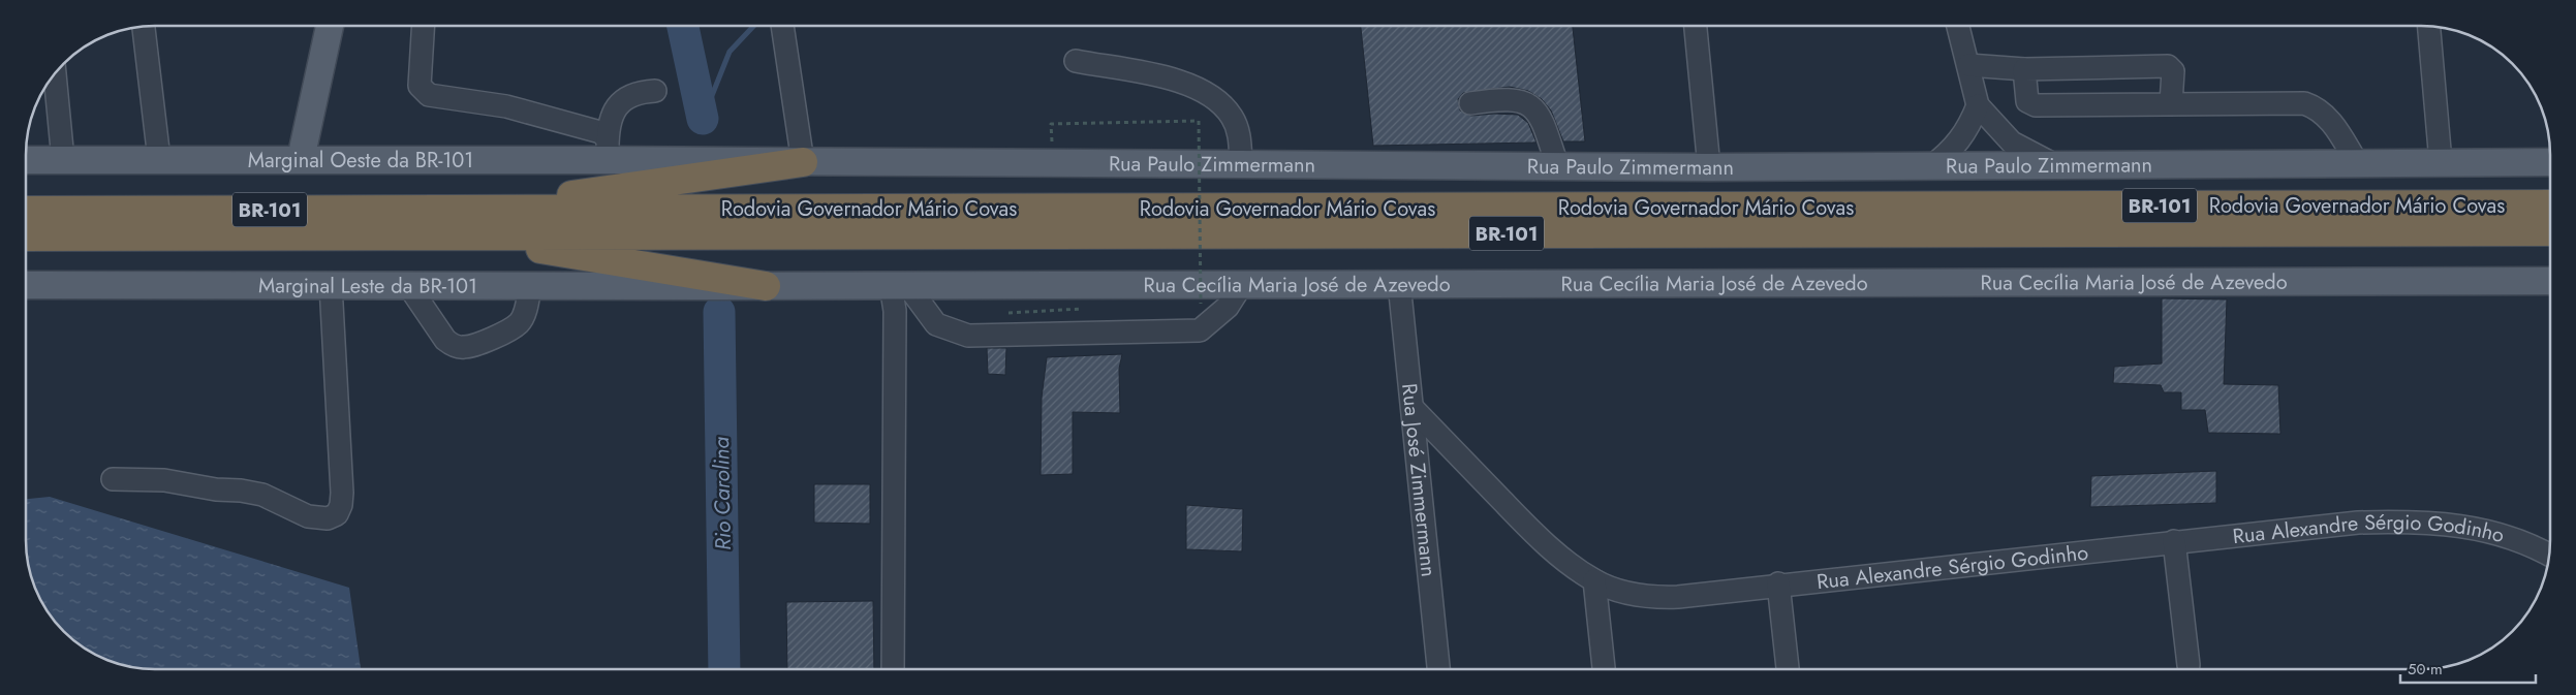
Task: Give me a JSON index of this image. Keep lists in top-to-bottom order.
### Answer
{
  "streets": {
    "highway": ["BR-101", "Rodovia Governador Mário Covas"],
    "main road": [
      "Marginal Oeste da BR-101",
      "Rua Paulo Zimmermann",
      "Rua Cecília Maria José de Azevedo",
      "Marginal Leste da BR-101"
    ],
    "street": ["Rua José Zimmermann", "Rua Alexandre Sérgio Godinho"]
  },
  "crossings": [
    ["Marginal Oeste da BR-101", "Rua Paulo Zimmermann"],
    ["Rua Cecília Maria José de Azevedo", "Marginal Leste da BR-101"],
    ["Rua Cecília Maria José de Azevedo", "Rua José Zimmermann"],
    ["Rua José Zimmermann", "Rua Alexandre Sérgio Godinho"]
  ],
  "water": ["Rio Carolina"],
  "scale_bar": "50 m"
}
